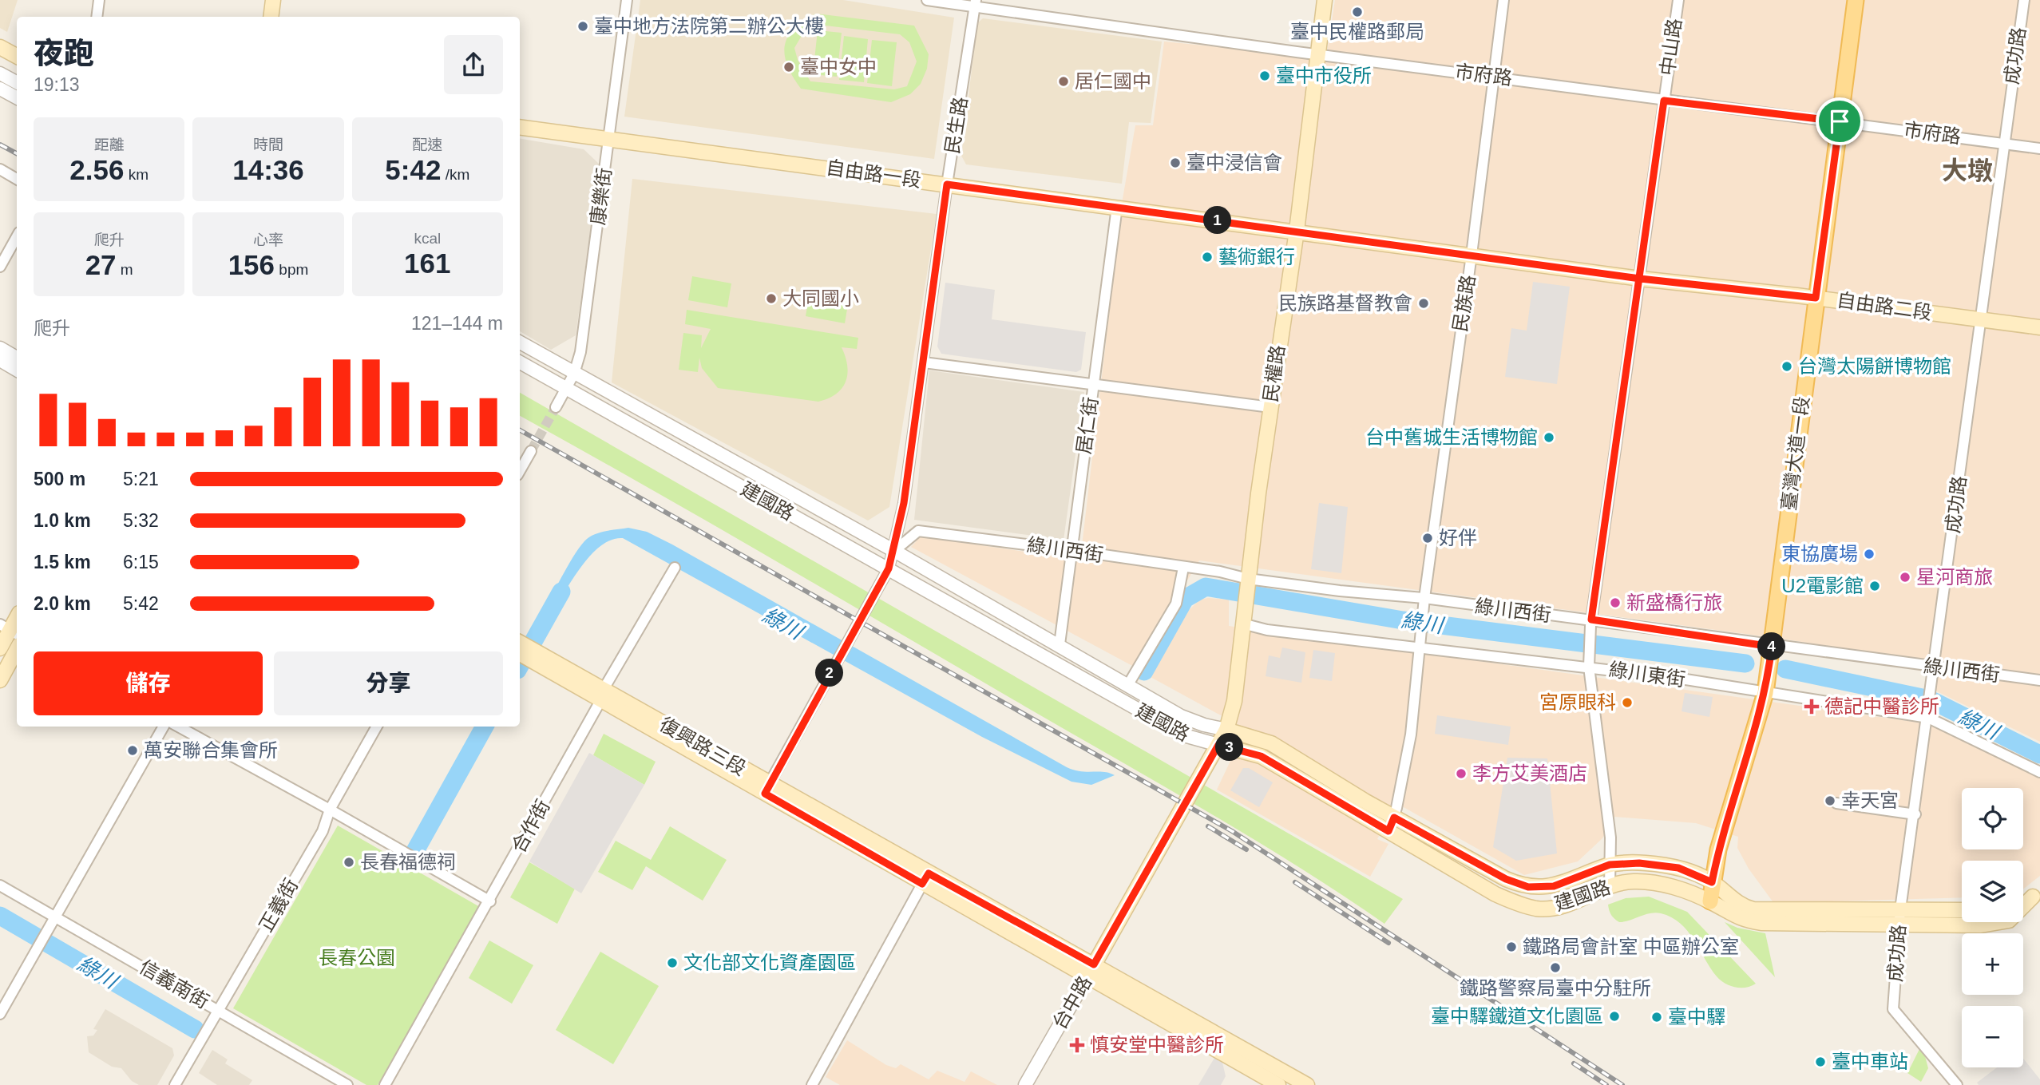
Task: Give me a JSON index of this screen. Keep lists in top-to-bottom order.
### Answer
{
  "streets": {
    "main road": [
      "自由路一段",
      "自由路二段",
      "民權路",
      "臺灣大道一段",
      "建國路",
      "復興路三段",
      "台中路"
    ],
    "street": [
      "中山路",
      "成功路",
      "市府路",
      "民生路",
      "康樂街",
      "民族路",
      "居仁街",
      "綠川西街",
      "綠川東街",
      "合作街",
      "正義街",
      "信義南街"
    ]
  },
  "crossings": [
    ["中山路", "市府路"],
    ["中山路", "自由路二段"],
    ["中山路", "綠川西街"],
    ["中山路", "綠川東街"],
    ["成功路", "市府路"],
    ["成功路", "自由路二段"],
    ["成功路", "建國路"],
    ["成功路", "綠川西街"],
    ["成功路", "綠川東街"],
    ["市府路", "民生路"],
    ["市府路", "民族路"],
    ["市府路", "民權路"],
    ["市府路", "臺灣大道一段"],
    ["民生路", "自由路一段"],
    ["民生路", "建國路"],
    ["民生路", "綠川西街"],
    ["民生路", "復興路三段"],
    ["自由路一段", "康樂街"],
    ["自由路一段", "自由路二段"],
    ["自由路一段", "民權路"],
    ["自由路一段", "居仁街"],
    ["康樂街", "建國路"],
    ["民族路", "自由路二段"],
    ["民族路", "綠川西街"],
    ["民族路", "綠川東街"],
    ["自由路二段", "民權路"],
    ["自由路二段", "臺灣大道一段"],
    ["民權路", "建國路"],
    ["民權路", "綠川西街"],
    ["民權路", "綠川東街"],
    ["民權路", "台中路"],
    ["居仁街", "建國路"],
    ["居仁街", "綠川西街"],
    ["臺灣大道一段", "建國路"],
    ["臺灣大道一段", "綠川西街"],
    ["臺灣大道一段", "綠川東街"],
    ["建國路", "綠川西街"],
    ["建國路", "台中路"],
    ["復興路三段", "合作街"],
    ["復興路三段", "台中路"],
    ["正義街", "信義南街"]
  ],
  "districts": ["大墩"],
  "water": ["綠川"],
  "parks": ["長春公園"],
  "places": {
    "other": [
      "臺中民權路郵局",
      "臺中地方法院第二辦公大樓",
      "臺中女中",
      "臺中市役所",
      "居仁國中",
      "臺中浸信會",
      "藝術銀行",
      "大同國小",
      "民族路基督教會",
      "台灣太陽餅博物館",
      "台中舊城生活博物館",
      "好伴",
      "東協廣場",
      "星河商旅",
      "U2電影館",
      "新盛橋行旅",
      "宮原眼科",
      "萬安聯合集會所",
      "李方艾美酒店",
      "幸天宮",
      "長春福德祠",
      "鐵路局會計室 中區辦公室",
      "文化部文化資產園區",
      "鐵路警察局臺中分駐所",
      "臺中驛鐵道文化園區",
      "臺中驛",
      "臺中車站"
    ],
    "health": ["德記中醫診所", "慎安堂中醫診所"]
  },
  "page": {
    "heading": ["夜跑", "19:13"],
    "stats": [
      ["距離", "2.56 km"],
      ["時間", "14:36"],
      ["配速", "5:42 /km"],
      ["爬升", "27 m"],
      ["心率", "156 bpm"],
      ["kcal", "161"]
    ],
    "pins": [
      "1",
      "4",
      "2",
      "3"
    ],
    "chart": ["爬升", "121–144 m"],
    "list": [
      {
        "name": "500 m",
        "note": "5:21"
      },
      {
        "name": "1.0 km",
        "note": "5:32"
      },
      {
        "name": "1.5 km",
        "note": "6:15"
      },
      {
        "name": "2.0 km",
        "note": "5:42"
      }
    ],
    "buttons": ["儲存", "分享"],
    "map_buttons": ["+", "−"]
  }
}
